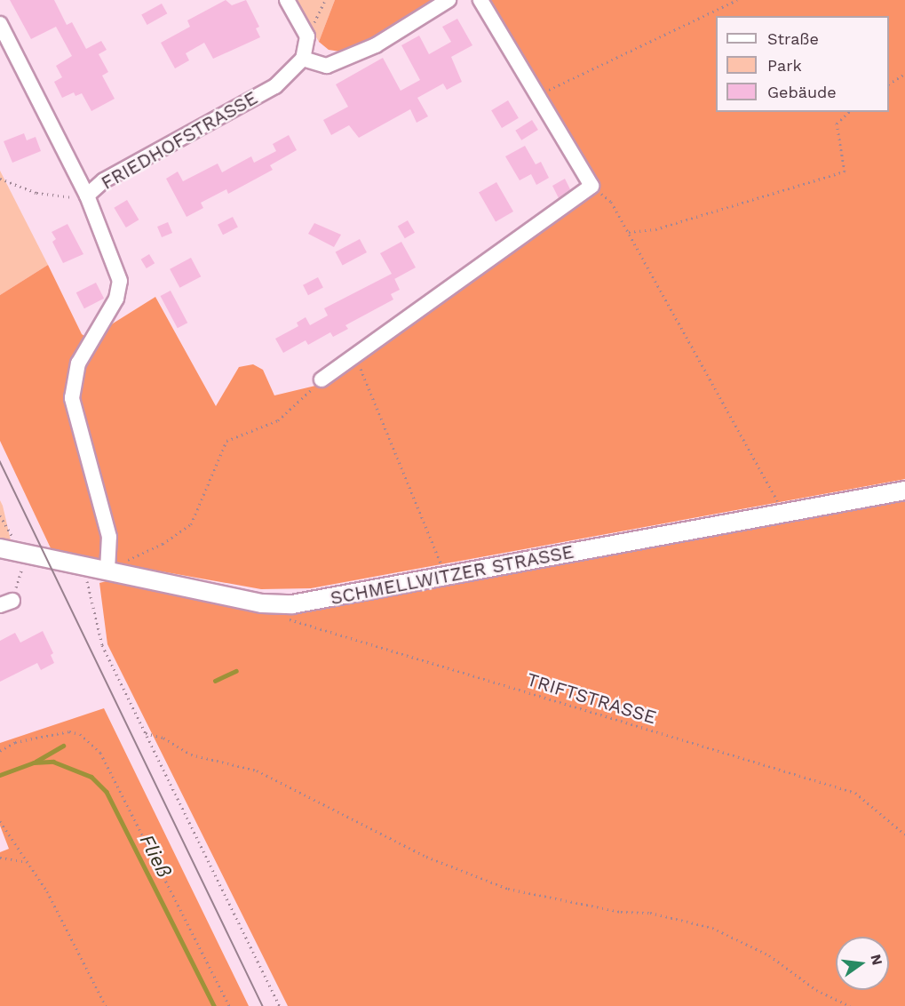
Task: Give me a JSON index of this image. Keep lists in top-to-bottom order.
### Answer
{
  "streets": {
    "street": ["FRIEDHOFSTRASSE", "SCHMELLWITZER STRASSE"],
    "path": ["TRIFTSTRASSE"]
  },
  "crossings": [
    ["FRIEDHOFSTRASSE", "SCHMELLWITZER STRASSE"]
  ],
  "water": ["Fließ"],
  "legend": ["Straße", "Park", "Gebäude"],
  "north": "right"
}
